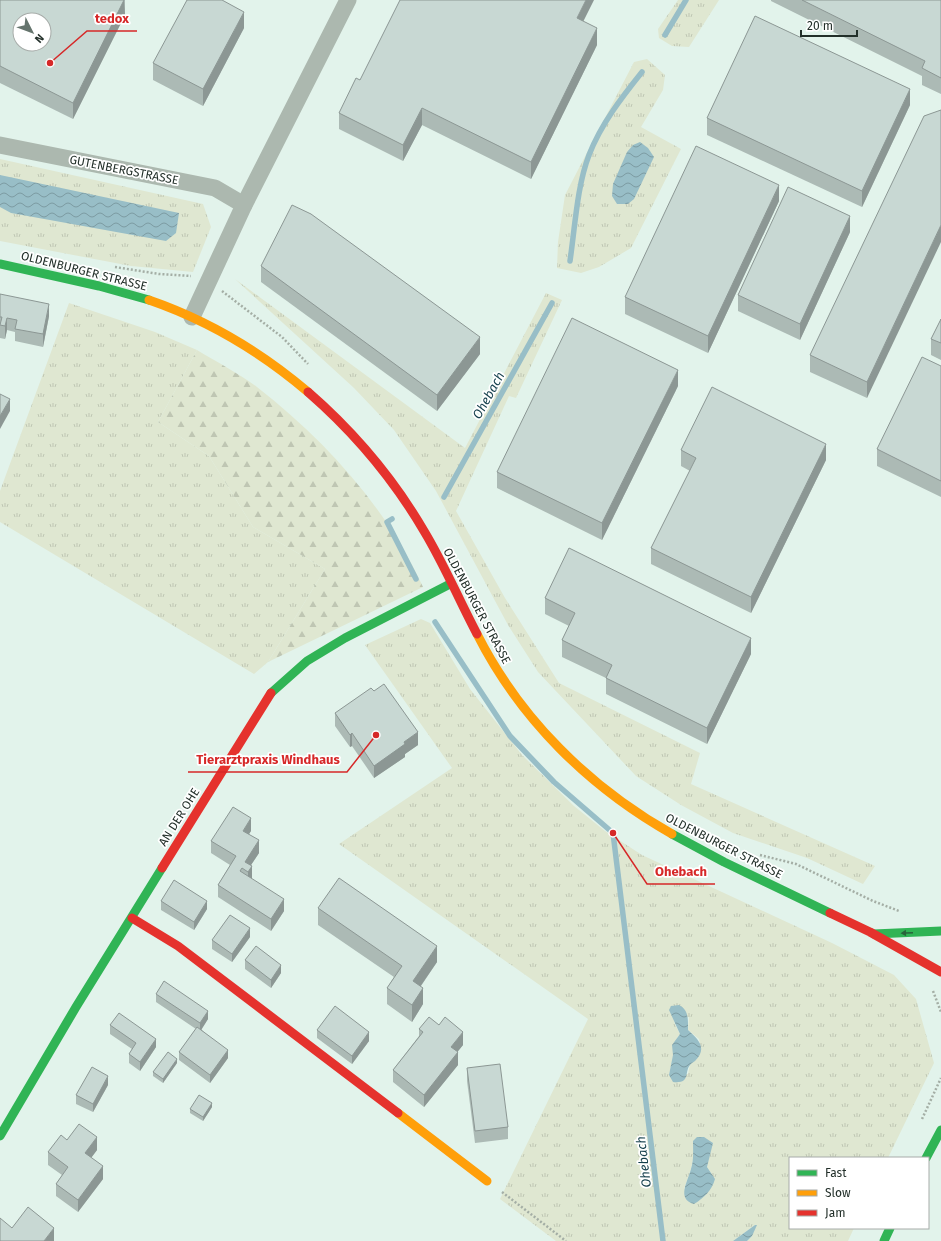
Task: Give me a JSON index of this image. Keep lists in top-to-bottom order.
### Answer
{
  "streets": {
    "main road": ["OLDENBURGER STRASSE", "AN DER OHE"],
    "street": ["GUTENBERGSTRASSE"]
  },
  "crossings": [
    ["OLDENBURGER STRASSE", "AN DER OHE"]
  ],
  "water": ["Ohebach"],
  "places": ["tedox", "Tierarztpraxis Windhaus", "Ohebach"],
  "legend": ["Fast", "Slow", "Jam"],
  "scale_bar": "20 m",
  "north": "bottom right"
}
